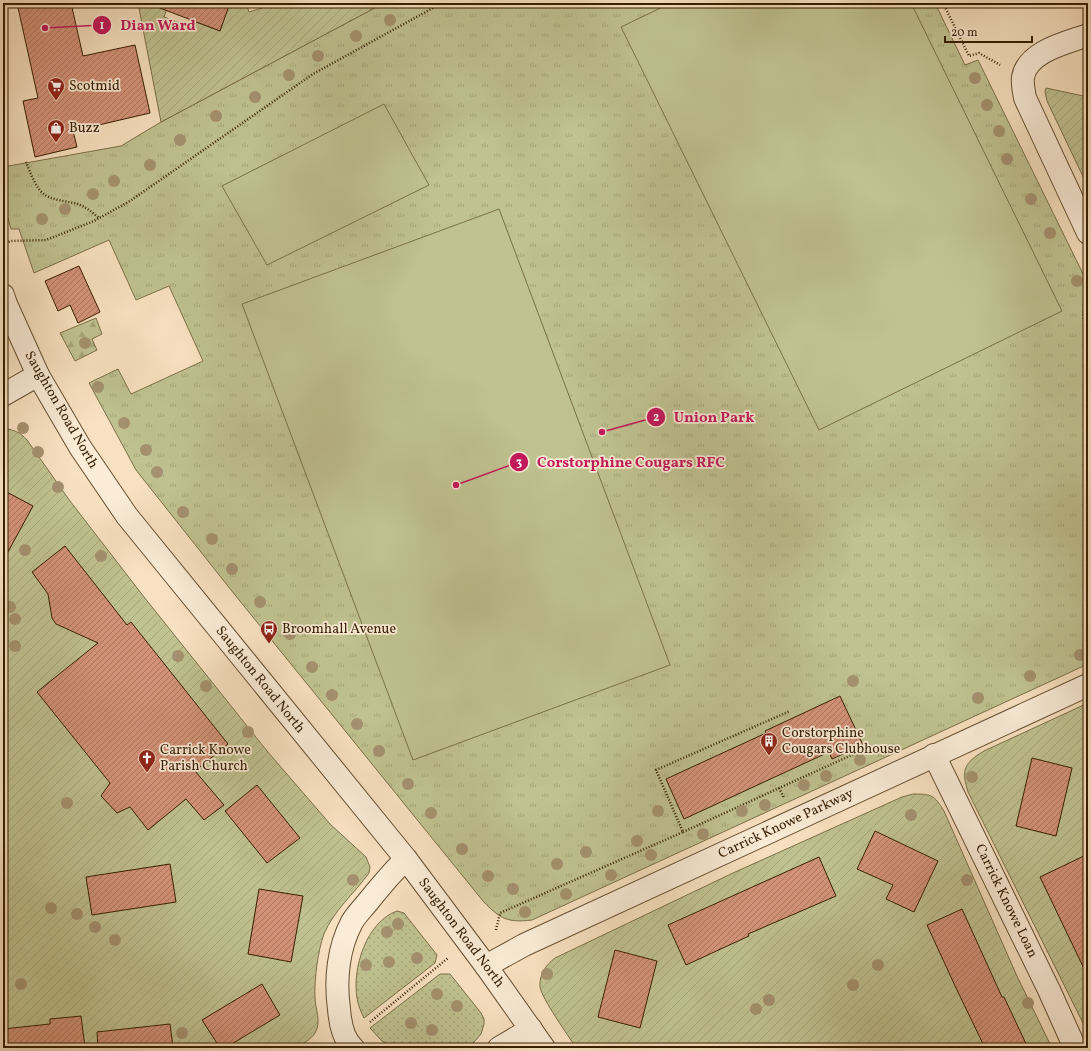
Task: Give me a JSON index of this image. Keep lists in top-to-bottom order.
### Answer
{
  "streets": {
    "street": ["Saughton Road North", "Carrick Knowe Parkway", "Carrick Knowe Loan"]
  },
  "crossings": [
    ["Saughton Road North", "Carrick Knowe Parkway"],
    ["Carrick Knowe Parkway", "Carrick Knowe Loan"]
  ],
  "places": {
    "other": ["Dian Ward", "Union Park", "Corstorphine Cougars RFC"],
    "supermarket": ["Scotmid"],
    "shop": ["Buzz"],
    "bus stop": ["Broomhall Avenue"],
    "building": ["Corstorphine Cougars Clubhouse"],
    "church": ["Carrick Knowe Parish Church"]
  },
  "scale_bar": "20 m"
}
